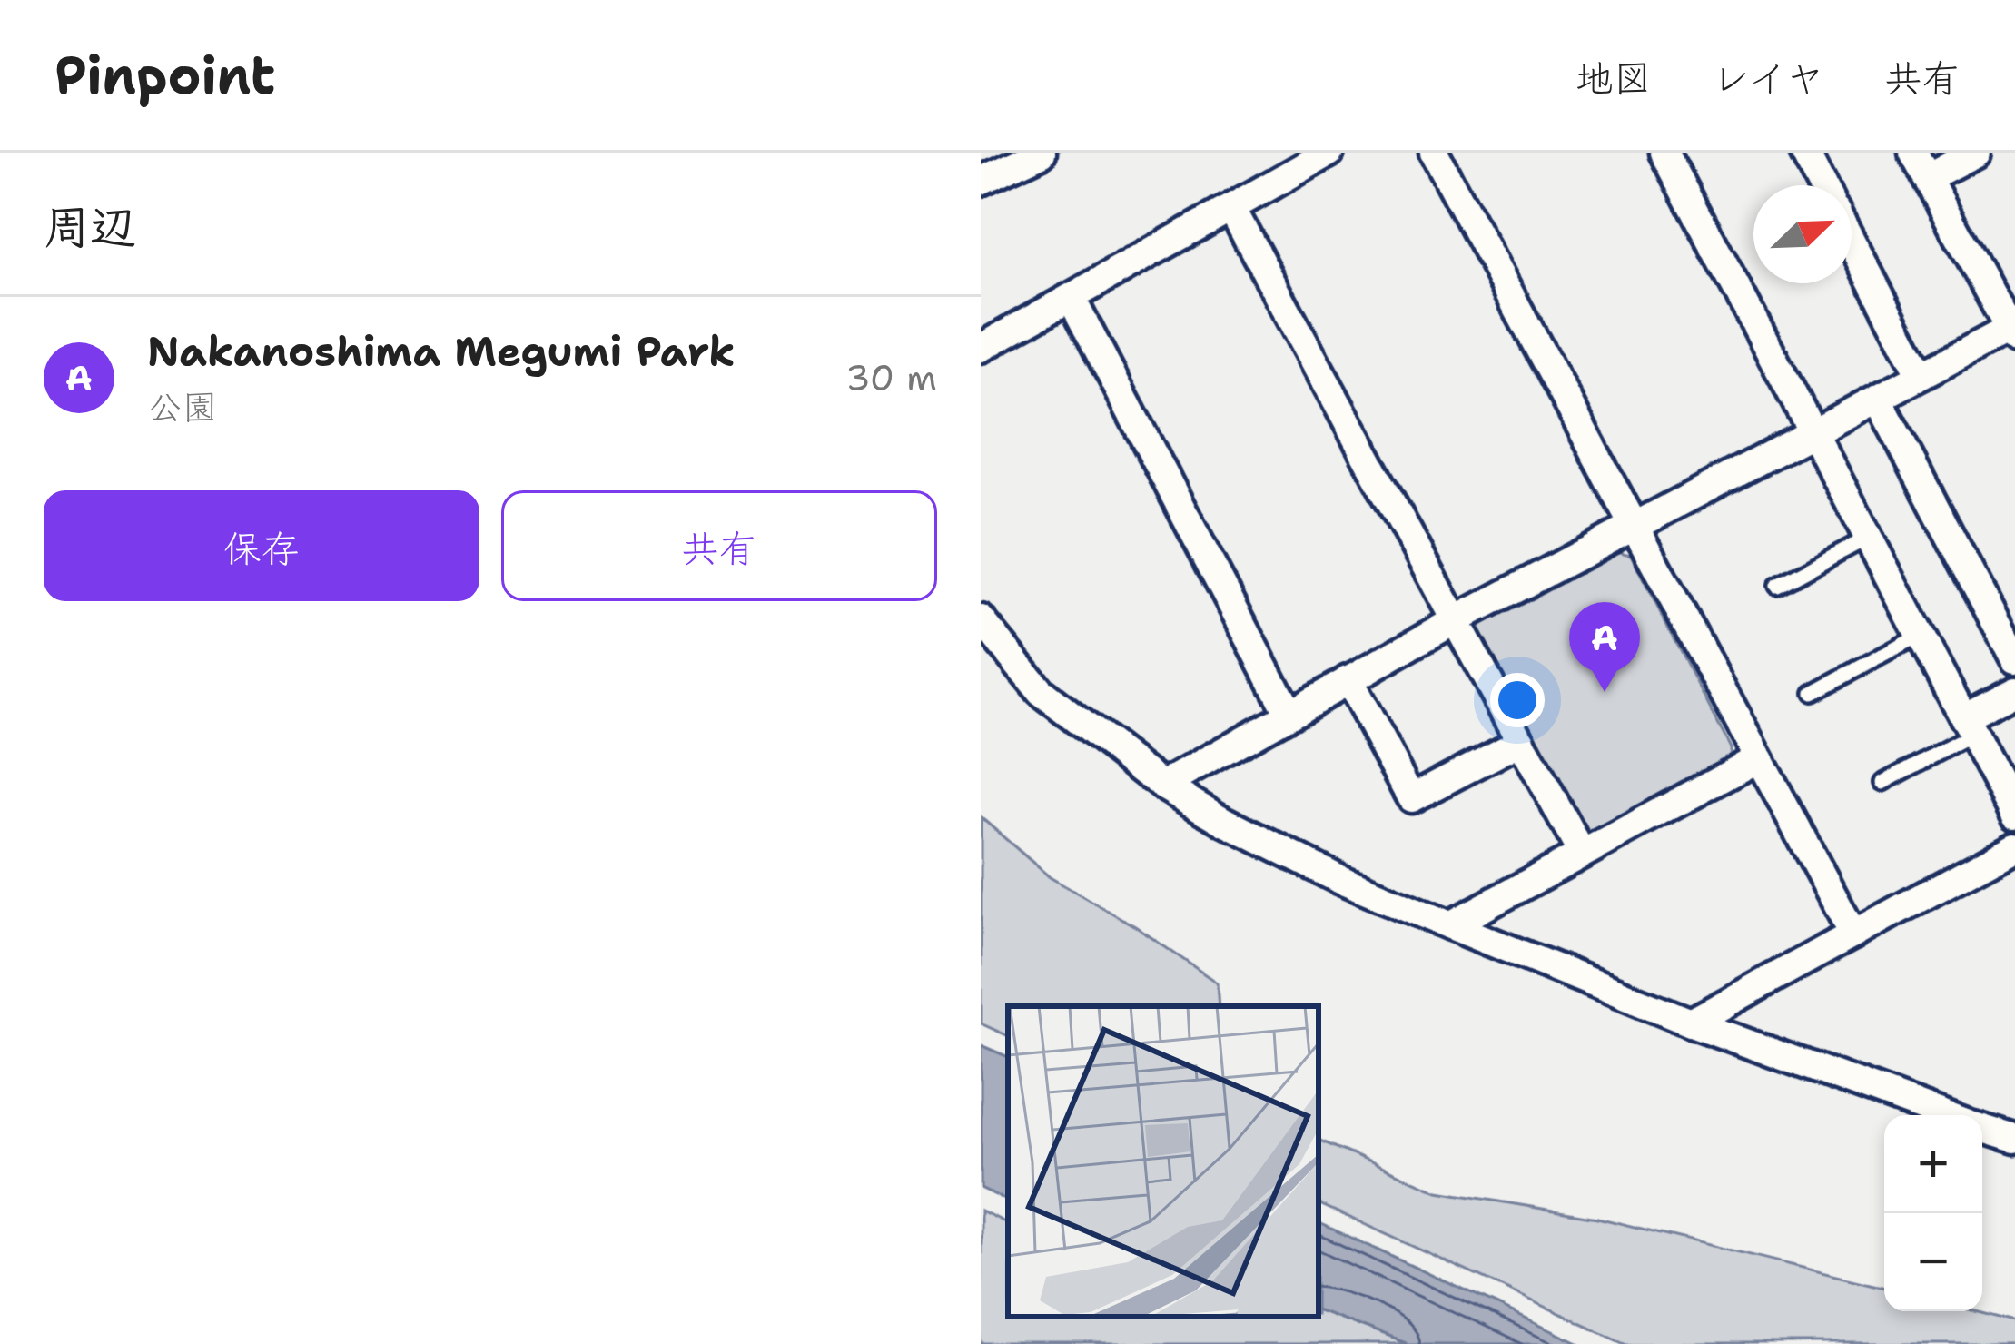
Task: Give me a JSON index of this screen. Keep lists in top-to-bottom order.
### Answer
{
  "north": "top right",
  "page": {
    "header": "Pinpoint",
    "nav": ["地図", "レイヤ", "共有"],
    "heading": "周辺",
    "list": [
      {
        "mark": "A",
        "name": "Nakanoshima Megumi Park",
        "note": "公園",
        "value": "30 m"
      }
    ],
    "buttons": ["保存", "共有"],
    "pins": "A",
    "map_buttons": ["+", "−"]
  }
}
